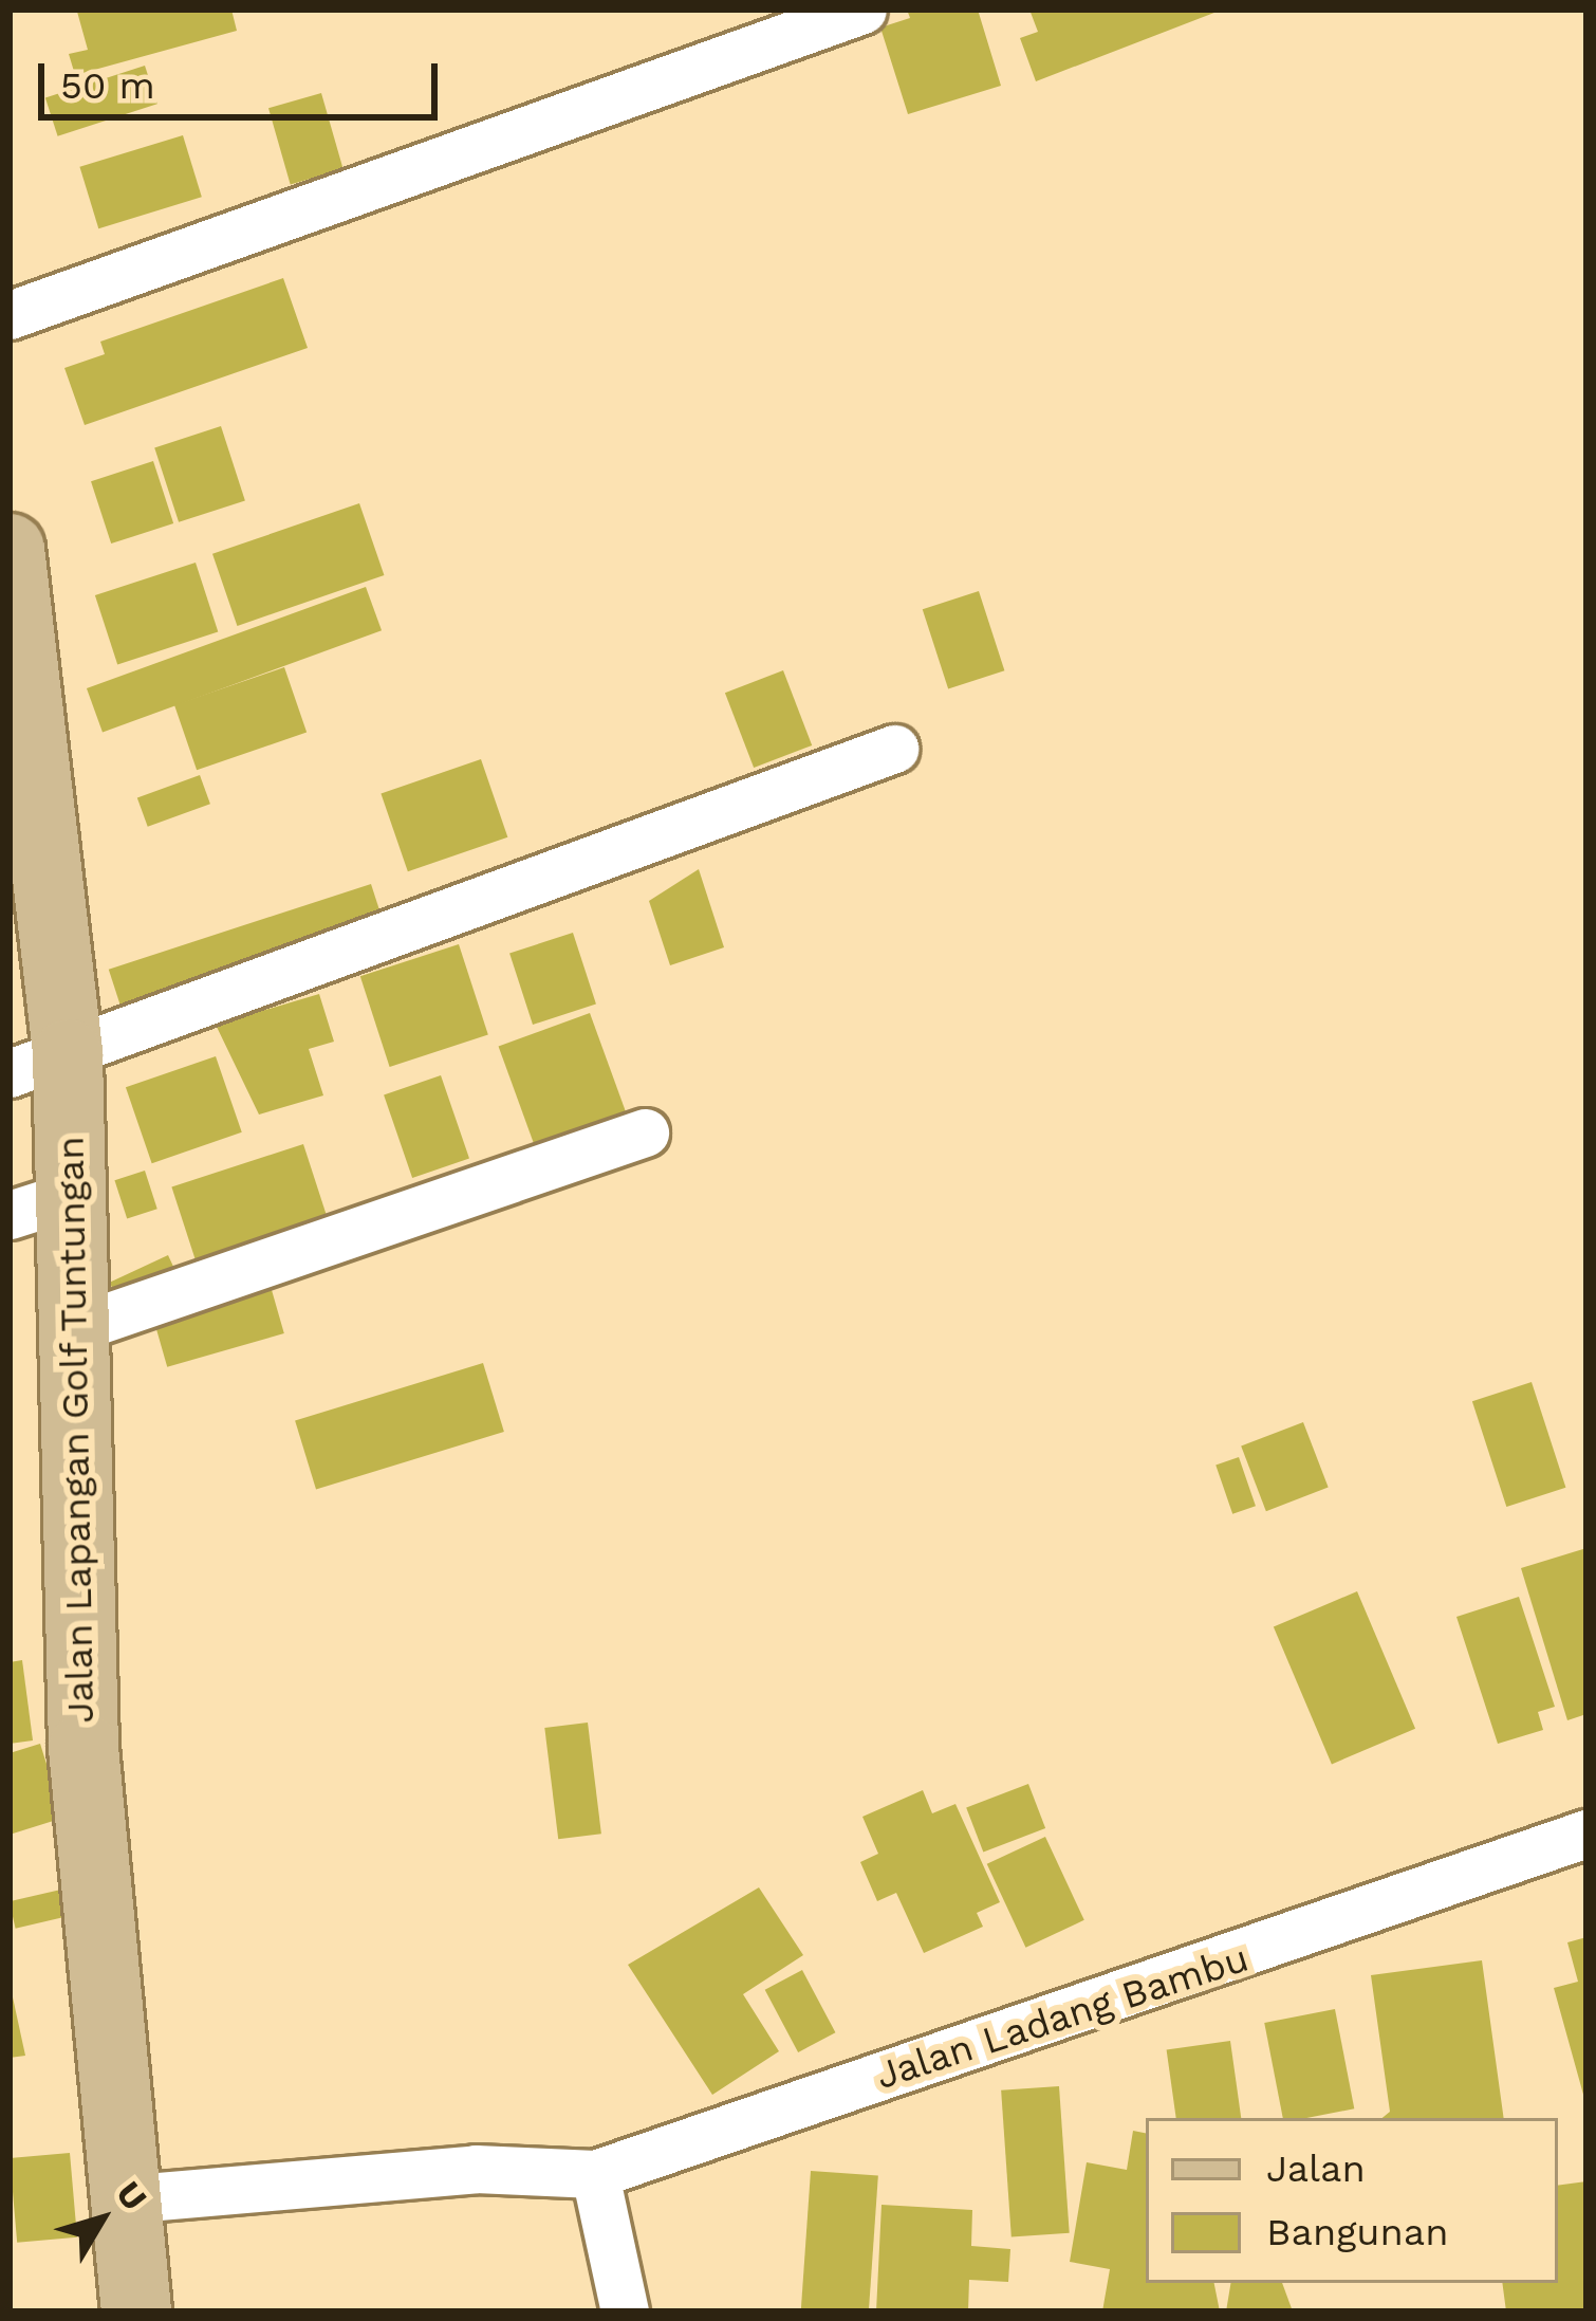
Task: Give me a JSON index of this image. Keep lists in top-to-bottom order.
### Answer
{
  "streets": {
    "main road": ["Jalan Lapangan Golf Tuntungan"],
    "street": ["Jalan Ladang Bambu"]
  },
  "legend": ["Jalan", "Bangunan"],
  "scale_bar": "50 m",
  "north": "top right"
}
